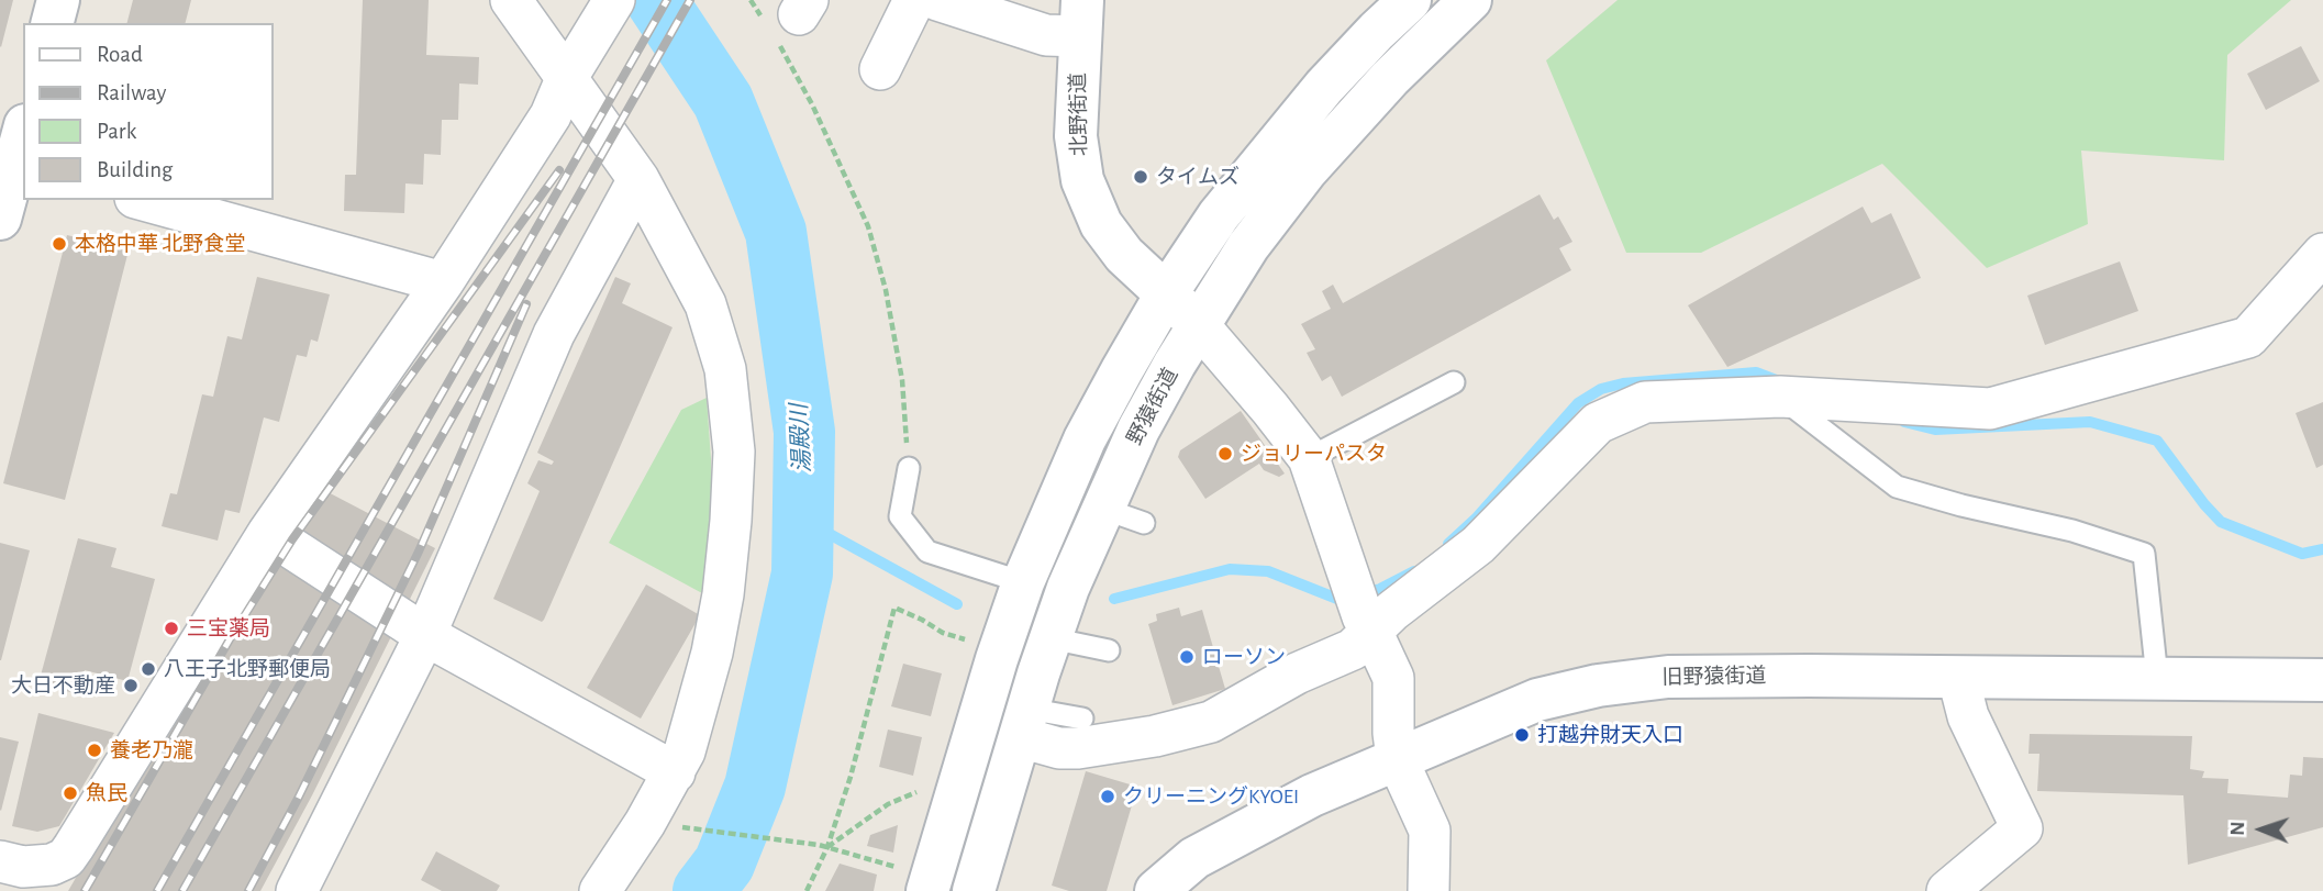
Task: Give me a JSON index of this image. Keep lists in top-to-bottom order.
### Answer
{
  "streets": {
    "main road": ["北野街道", "野猿街道", "旧野猿街道"]
  },
  "crossings": [
    ["北野街道", "野猿街道"]
  ],
  "water": ["湯殿川"],
  "places": [
    "タイムズ",
    "本格中華 北野食堂",
    "ジョリーパスタ",
    "三宝薬局",
    "ローソン",
    "八王子北野郵便局",
    "大日不動産",
    "打越弁財天入口",
    "養老乃瀧",
    "魚民",
    "クリーニングKYOEI"
  ],
  "legend": [
    "Road",
    "Railway",
    "Park",
    "Building"
  ],
  "north": "left"
}
